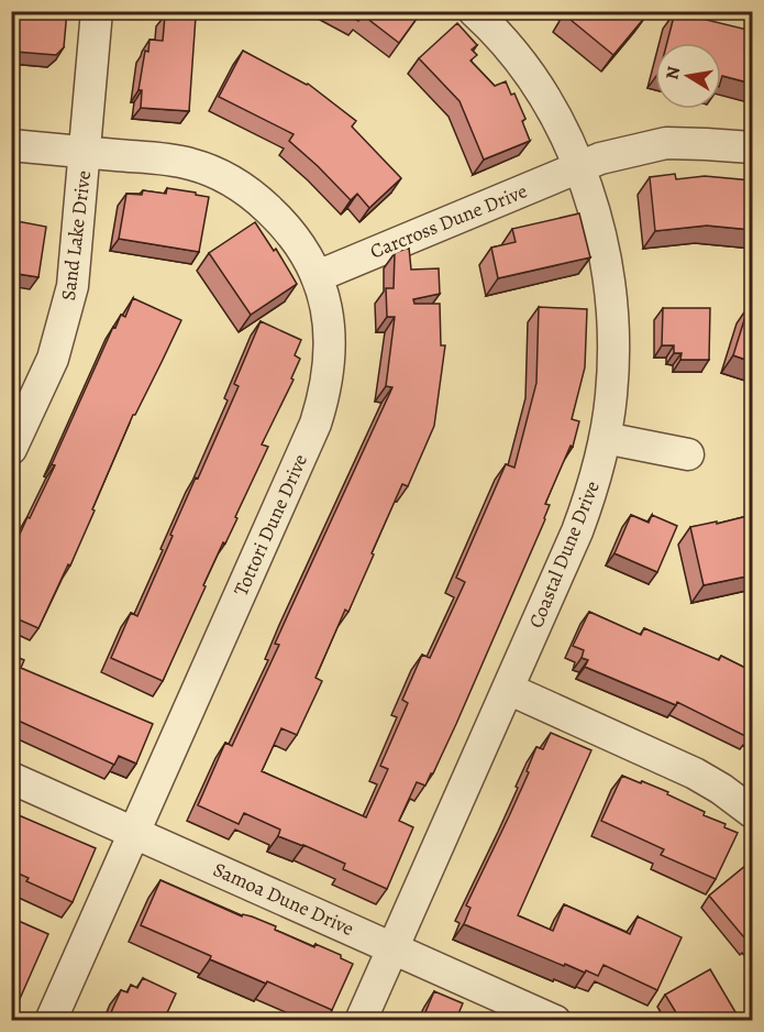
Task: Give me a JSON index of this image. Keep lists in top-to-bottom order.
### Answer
{
  "streets": {
    "street": [
      "Carcross Dune Drive",
      "Sand Lake Drive",
      "Tottori Dune Drive",
      "Coastal Dune Drive",
      "Samoa Dune Drive"
    ]
  },
  "crossings": [
    ["Carcross Dune Drive", "Tottori Dune Drive"],
    ["Carcross Dune Drive", "Coastal Dune Drive"],
    ["Sand Lake Drive", "Tottori Dune Drive"],
    ["Tottori Dune Drive", "Samoa Dune Drive"],
    ["Coastal Dune Drive", "Samoa Dune Drive"]
  ],
  "north": "left"
}
